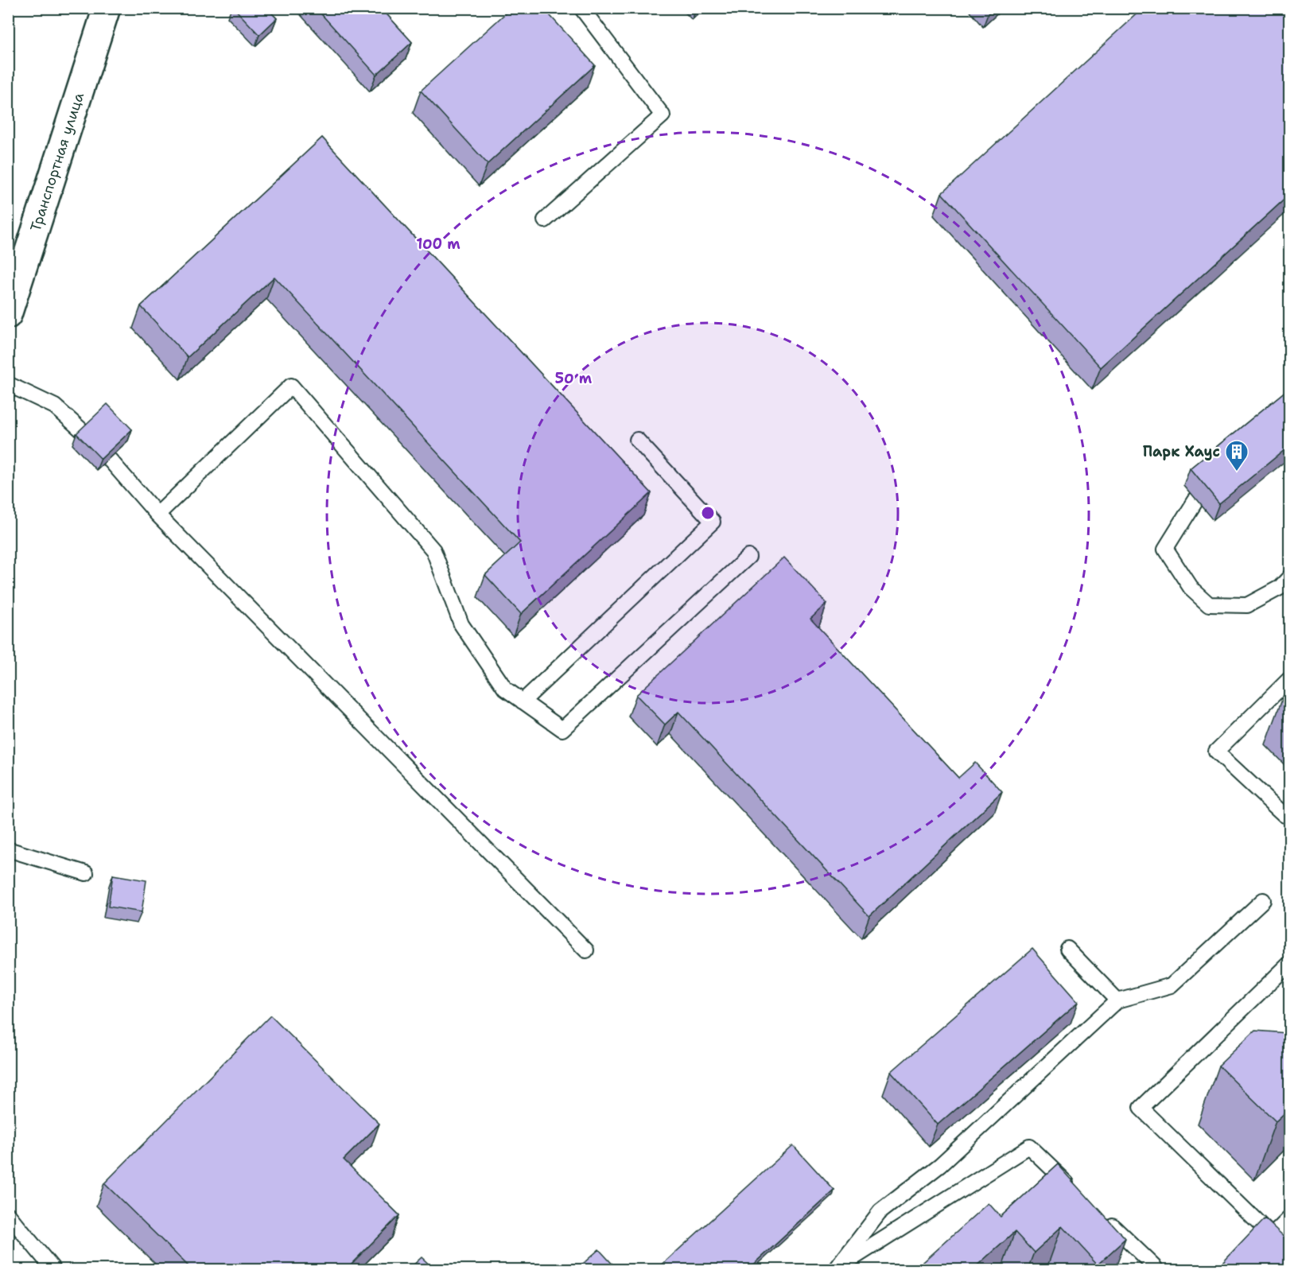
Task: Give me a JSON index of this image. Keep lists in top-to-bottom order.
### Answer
{
  "streets": {
    "street": ["Транспортная улица"]
  },
  "places": {
    "building": ["Парк Хаус"]
  },
  "rings": ["100 m", "50 m"]
}
